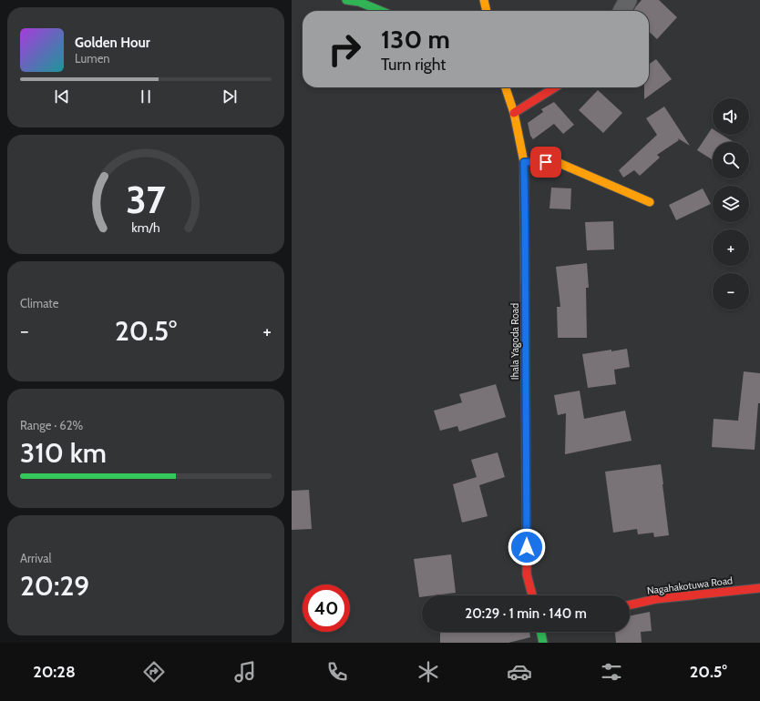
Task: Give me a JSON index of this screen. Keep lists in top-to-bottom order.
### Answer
{
  "streets": {
    "street": ["Ihala Yagoda Road", "Nagahakotuwa Road"]
  },
  "page": {
    "turn": ["130 m", "Turn right"],
    "song": ["Golden Hour", "Lumen"],
    "map_buttons": ["+", "−"],
    "tile": [
      "Climate",
      ["Range · 62%", "310 km"],
      ["Arrival", "20:29"]
    ],
    "heat": ["−", "20.5°", "+"],
    "limit": "40",
    "trip": "20:29 · 1 min · 140 m",
    "tabs": ["20:28", "20.5°"],
    "gauge": ["37", "km/h"]
  }
}
